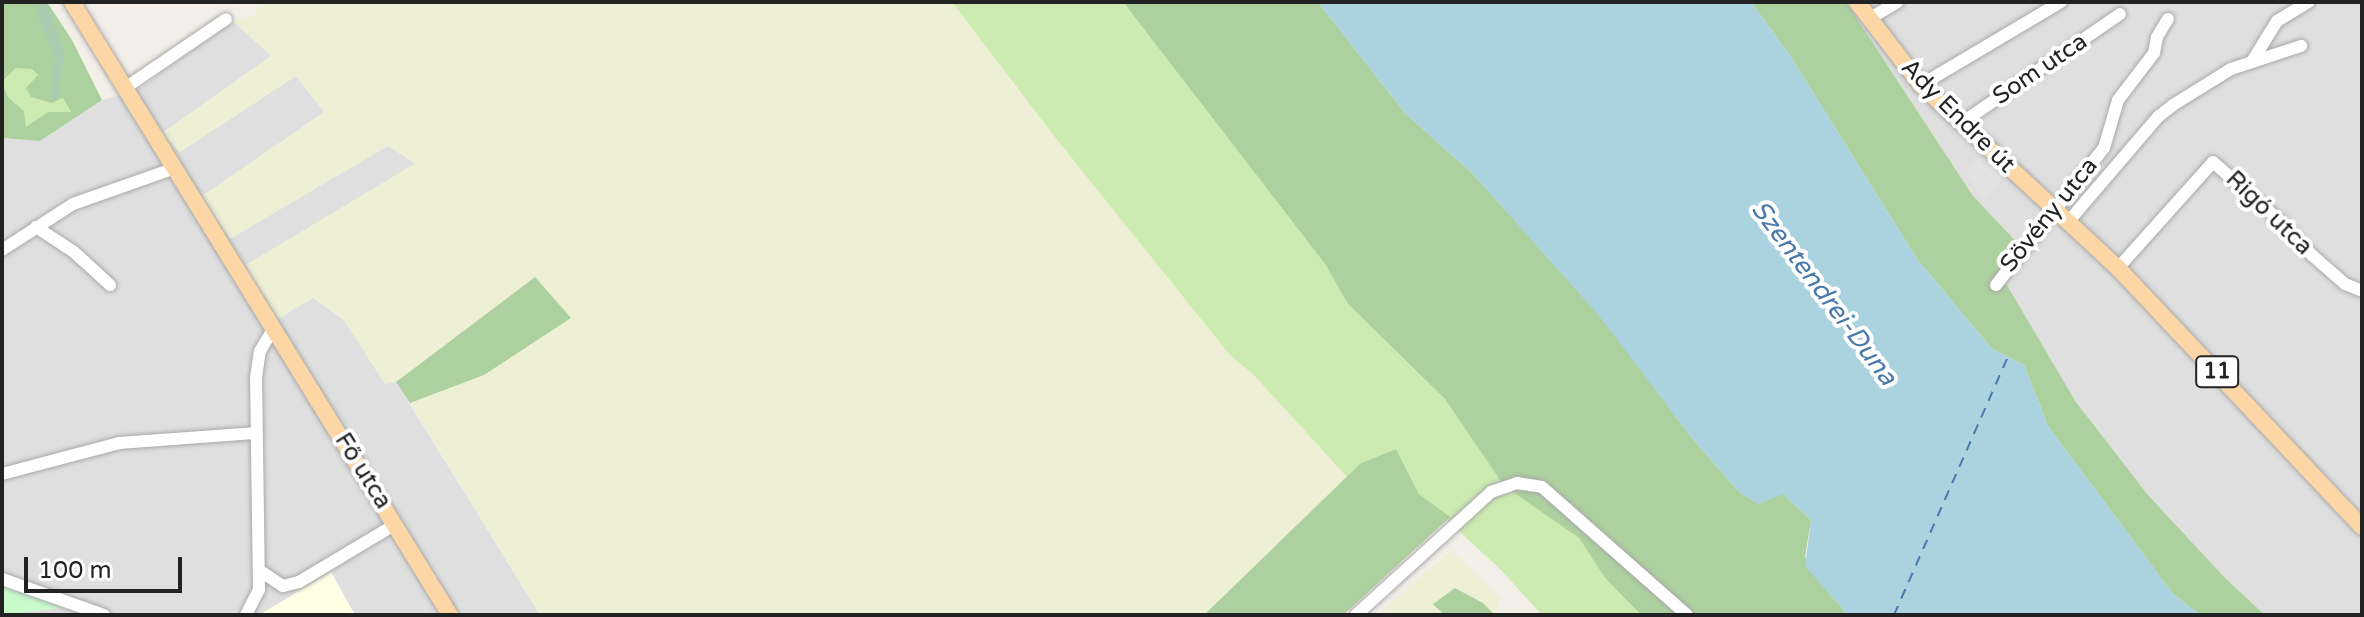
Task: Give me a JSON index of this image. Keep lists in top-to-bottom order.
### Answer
{
  "streets": {
    "main road": ["Ady Endre út", "11", "Fő utca"],
    "street": ["Som utca", "Rigó utca", "Sövény utca"]
  },
  "crossings": [
    ["Som utca", "Ady Endre út"],
    ["Ady Endre út", "Sövény utca"],
    ["Ady Endre út", "11"],
    ["Rigó utca", "11"],
    ["Sövény utca", "11"]
  ],
  "water": ["Szentendrei-Duna"],
  "scale_bar": "100 m"
}
